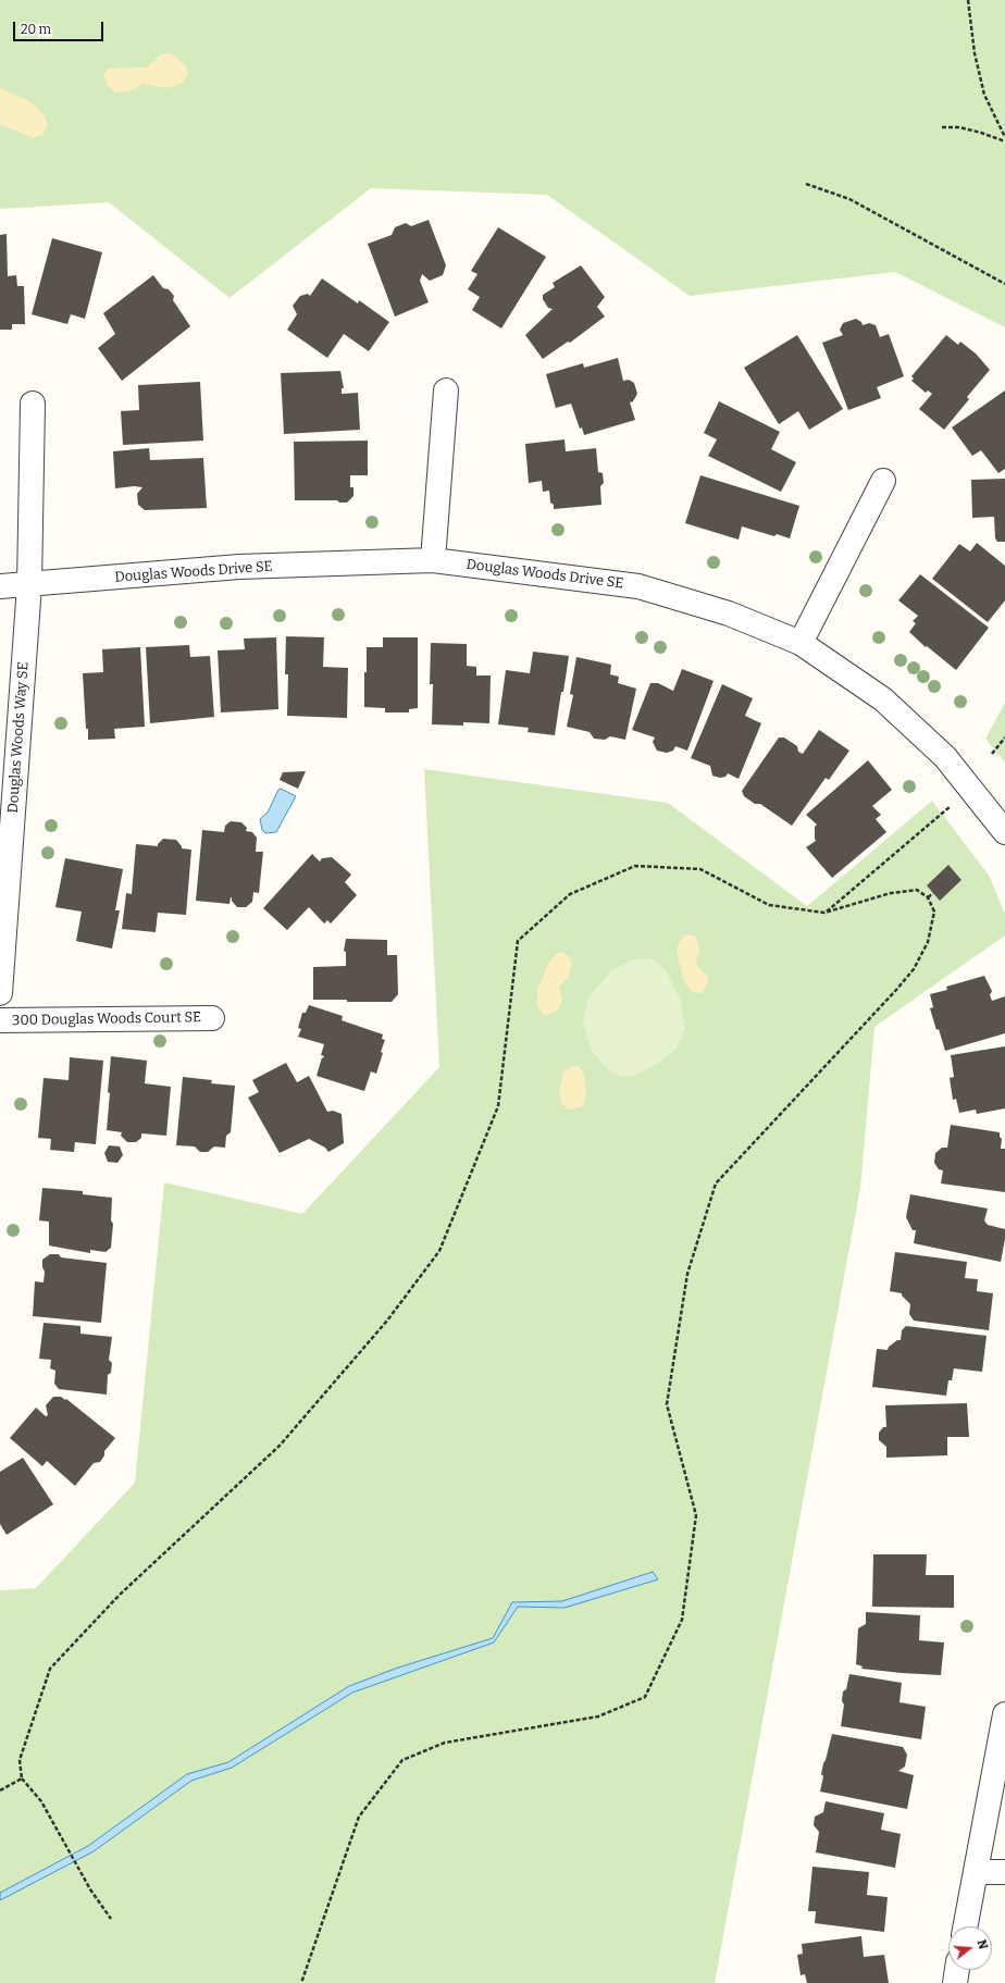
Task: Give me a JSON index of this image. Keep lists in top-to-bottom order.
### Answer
{
  "streets": {
    "street": ["Douglas Woods Drive SE", "Douglas Woods Way SE", "300 Douglas Woods Court SE"]
  },
  "crossings": [
    ["Douglas Woods Drive SE", "Douglas Woods Way SE"]
  ],
  "scale_bar": "20 m",
  "north": "right"
}
